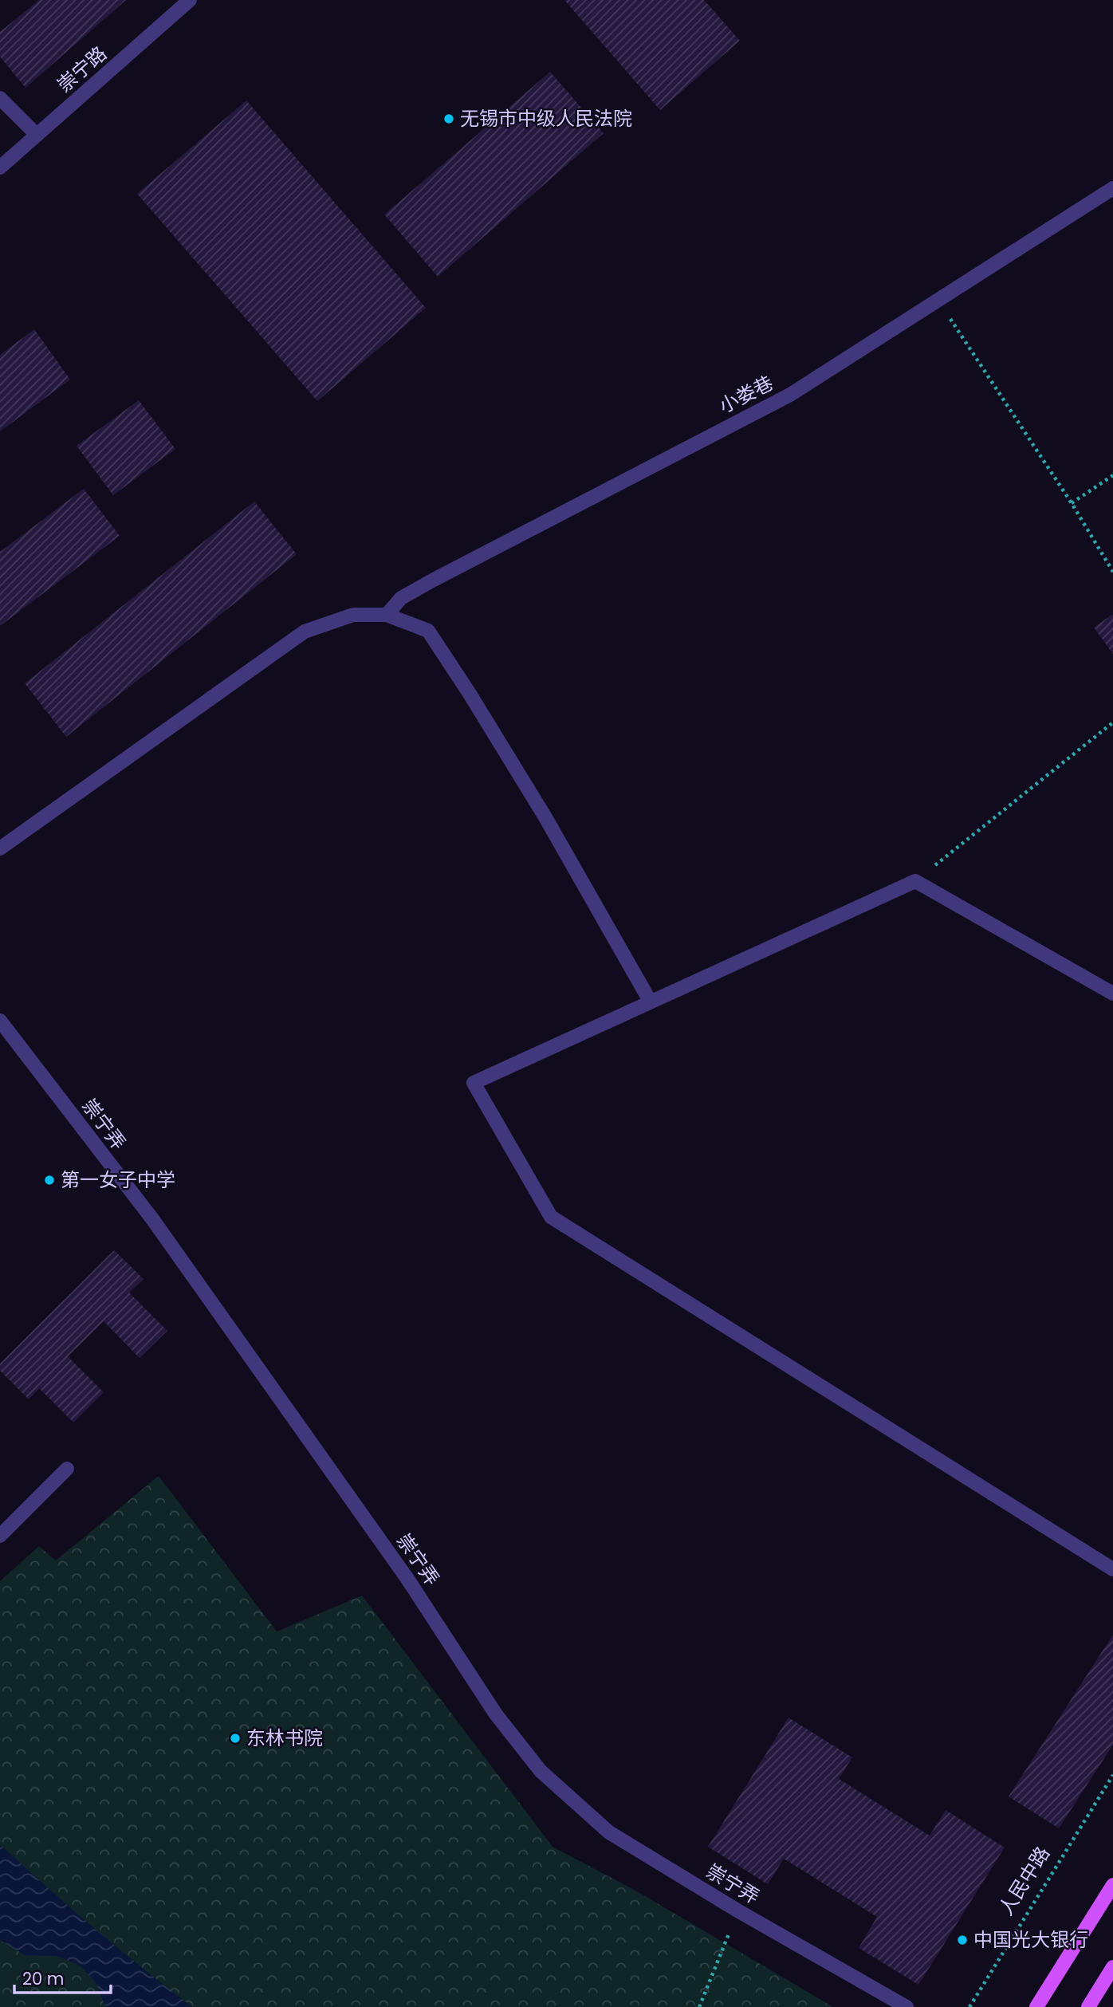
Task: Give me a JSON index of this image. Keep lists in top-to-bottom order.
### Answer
{
  "streets": {
    "street": ["崇宁路", "小娄巷", "崇宁弄"],
    "path": ["人民中路"]
  },
  "places": [
    "无锡市中级人民法院",
    "第一女子中学",
    "东林书院",
    "中国光大银行"
  ],
  "scale_bar": "20 m"
}
